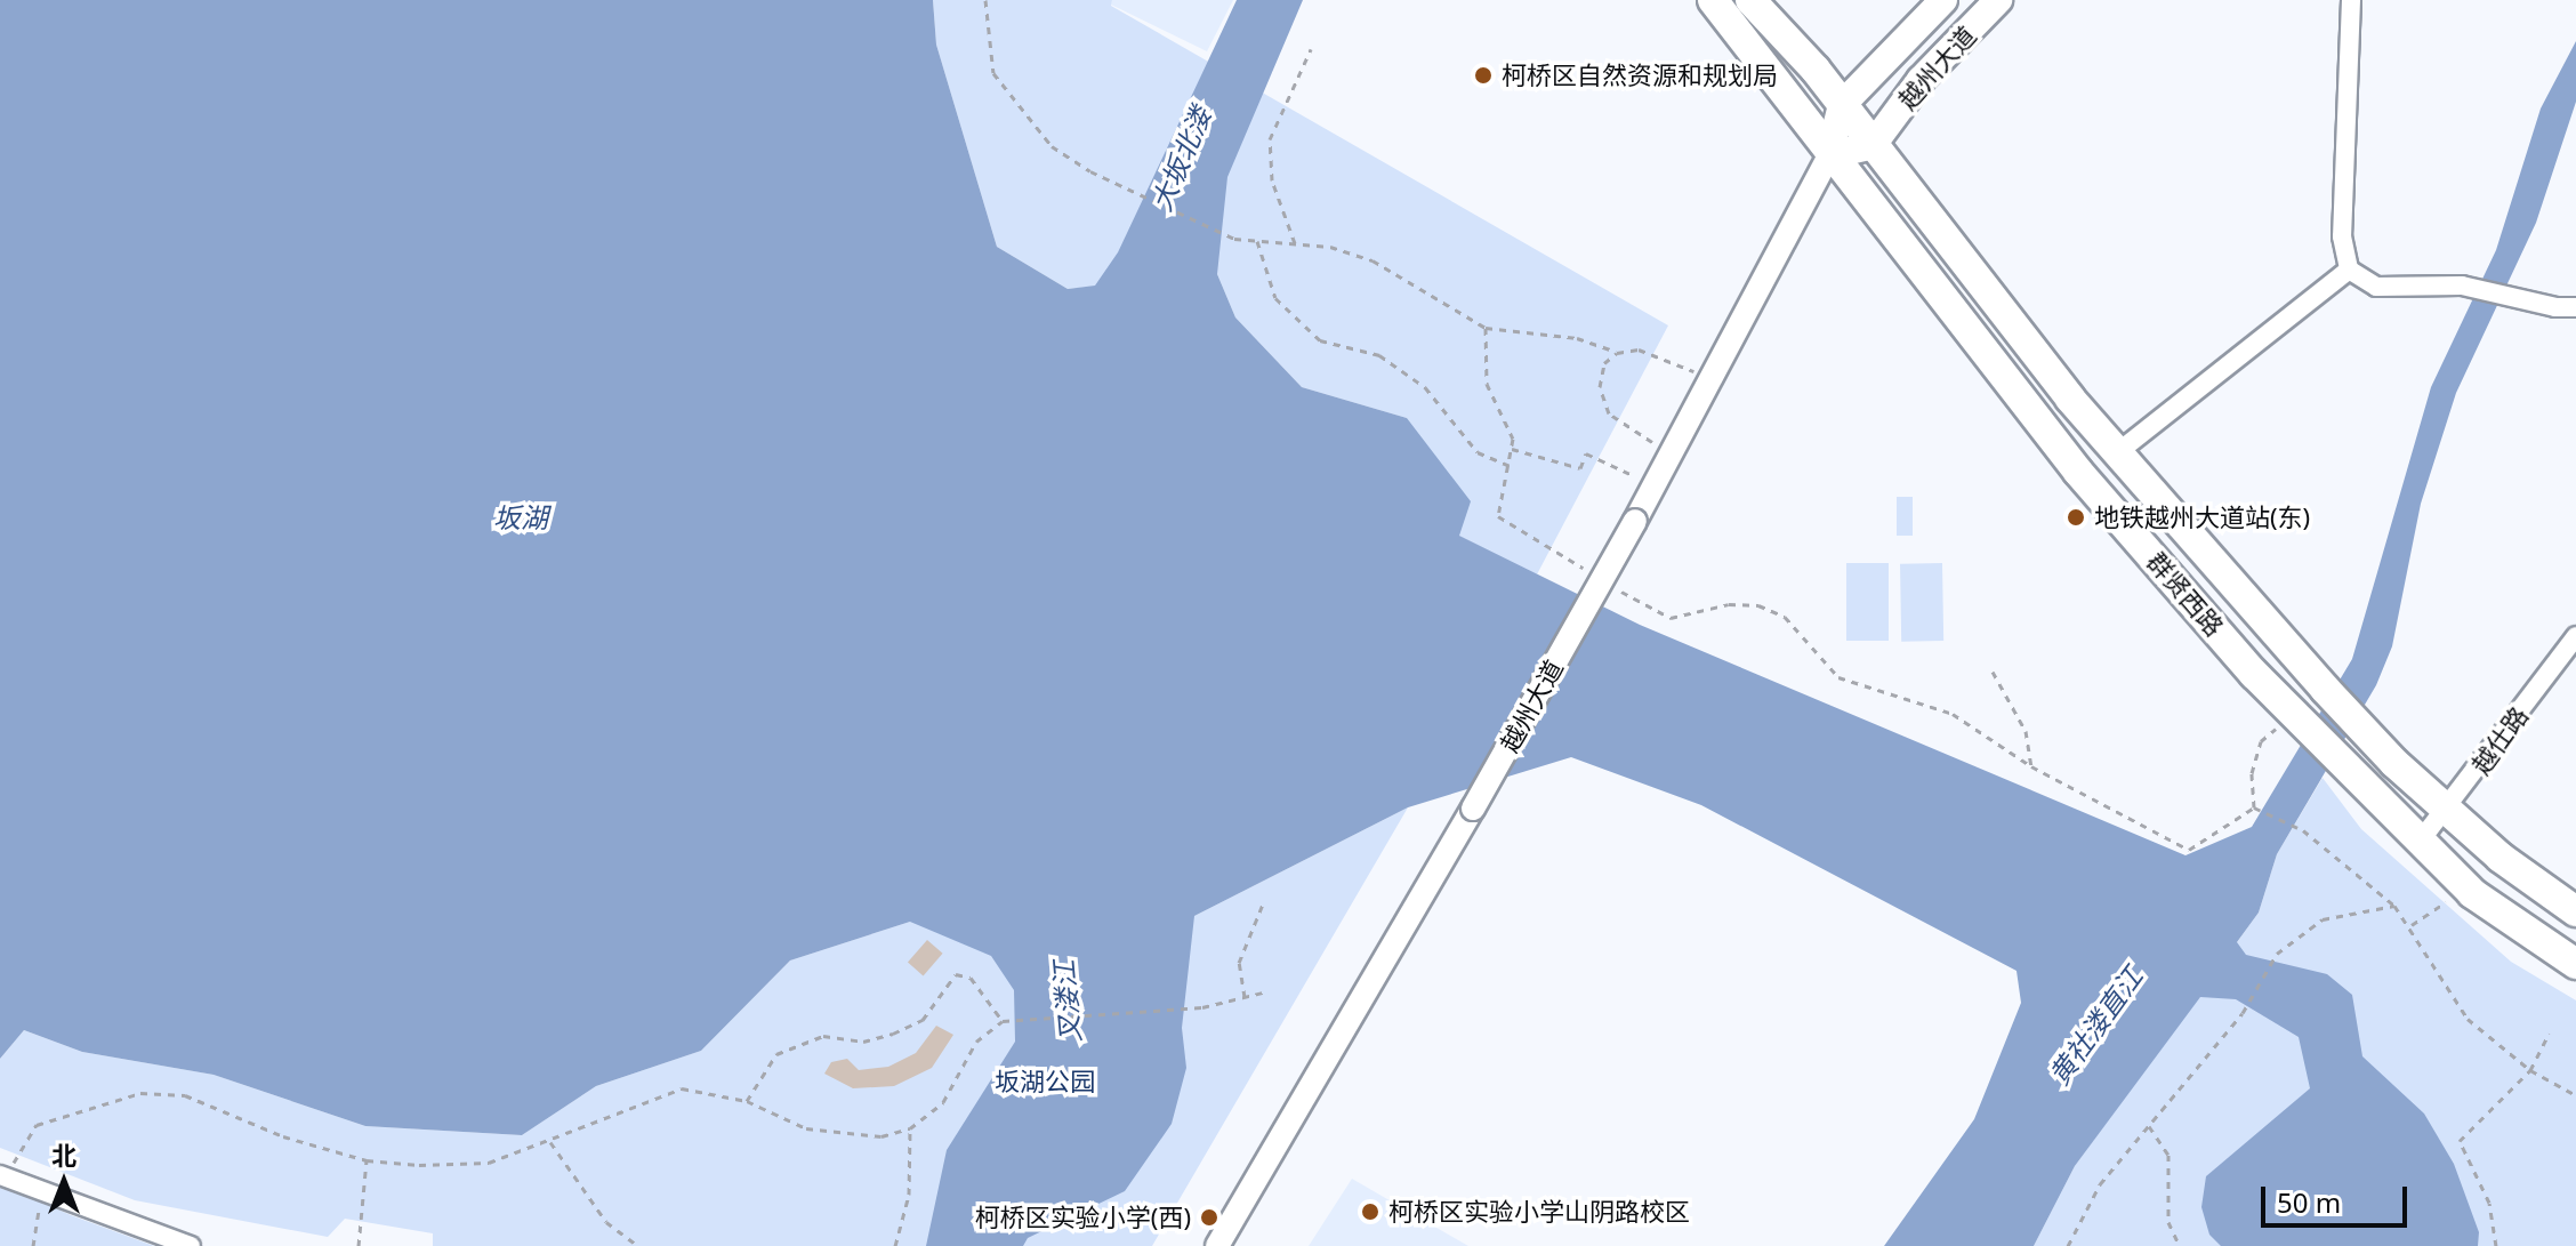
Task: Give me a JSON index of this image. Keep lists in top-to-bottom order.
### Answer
{
  "streets": {
    "main road": ["越州大道", "群贤西路"],
    "street": ["越仕路"]
  },
  "crossings": [
    ["越州大道", "群贤西路"],
    ["群贤西路", "越仕路"]
  ],
  "water": [
    "大坂北溇",
    "坂湖",
    "叉溇江",
    "黄社溇直江"
  ],
  "parks": ["坂湖公园"],
  "places": [
    "柯桥区自然资源和规划局",
    "地铁越州大道站(东)",
    "柯桥区实验小学山阴路校区",
    "柯桥区实验小学(西)"
  ],
  "scale_bar": "50 m",
  "north": "top"
}
